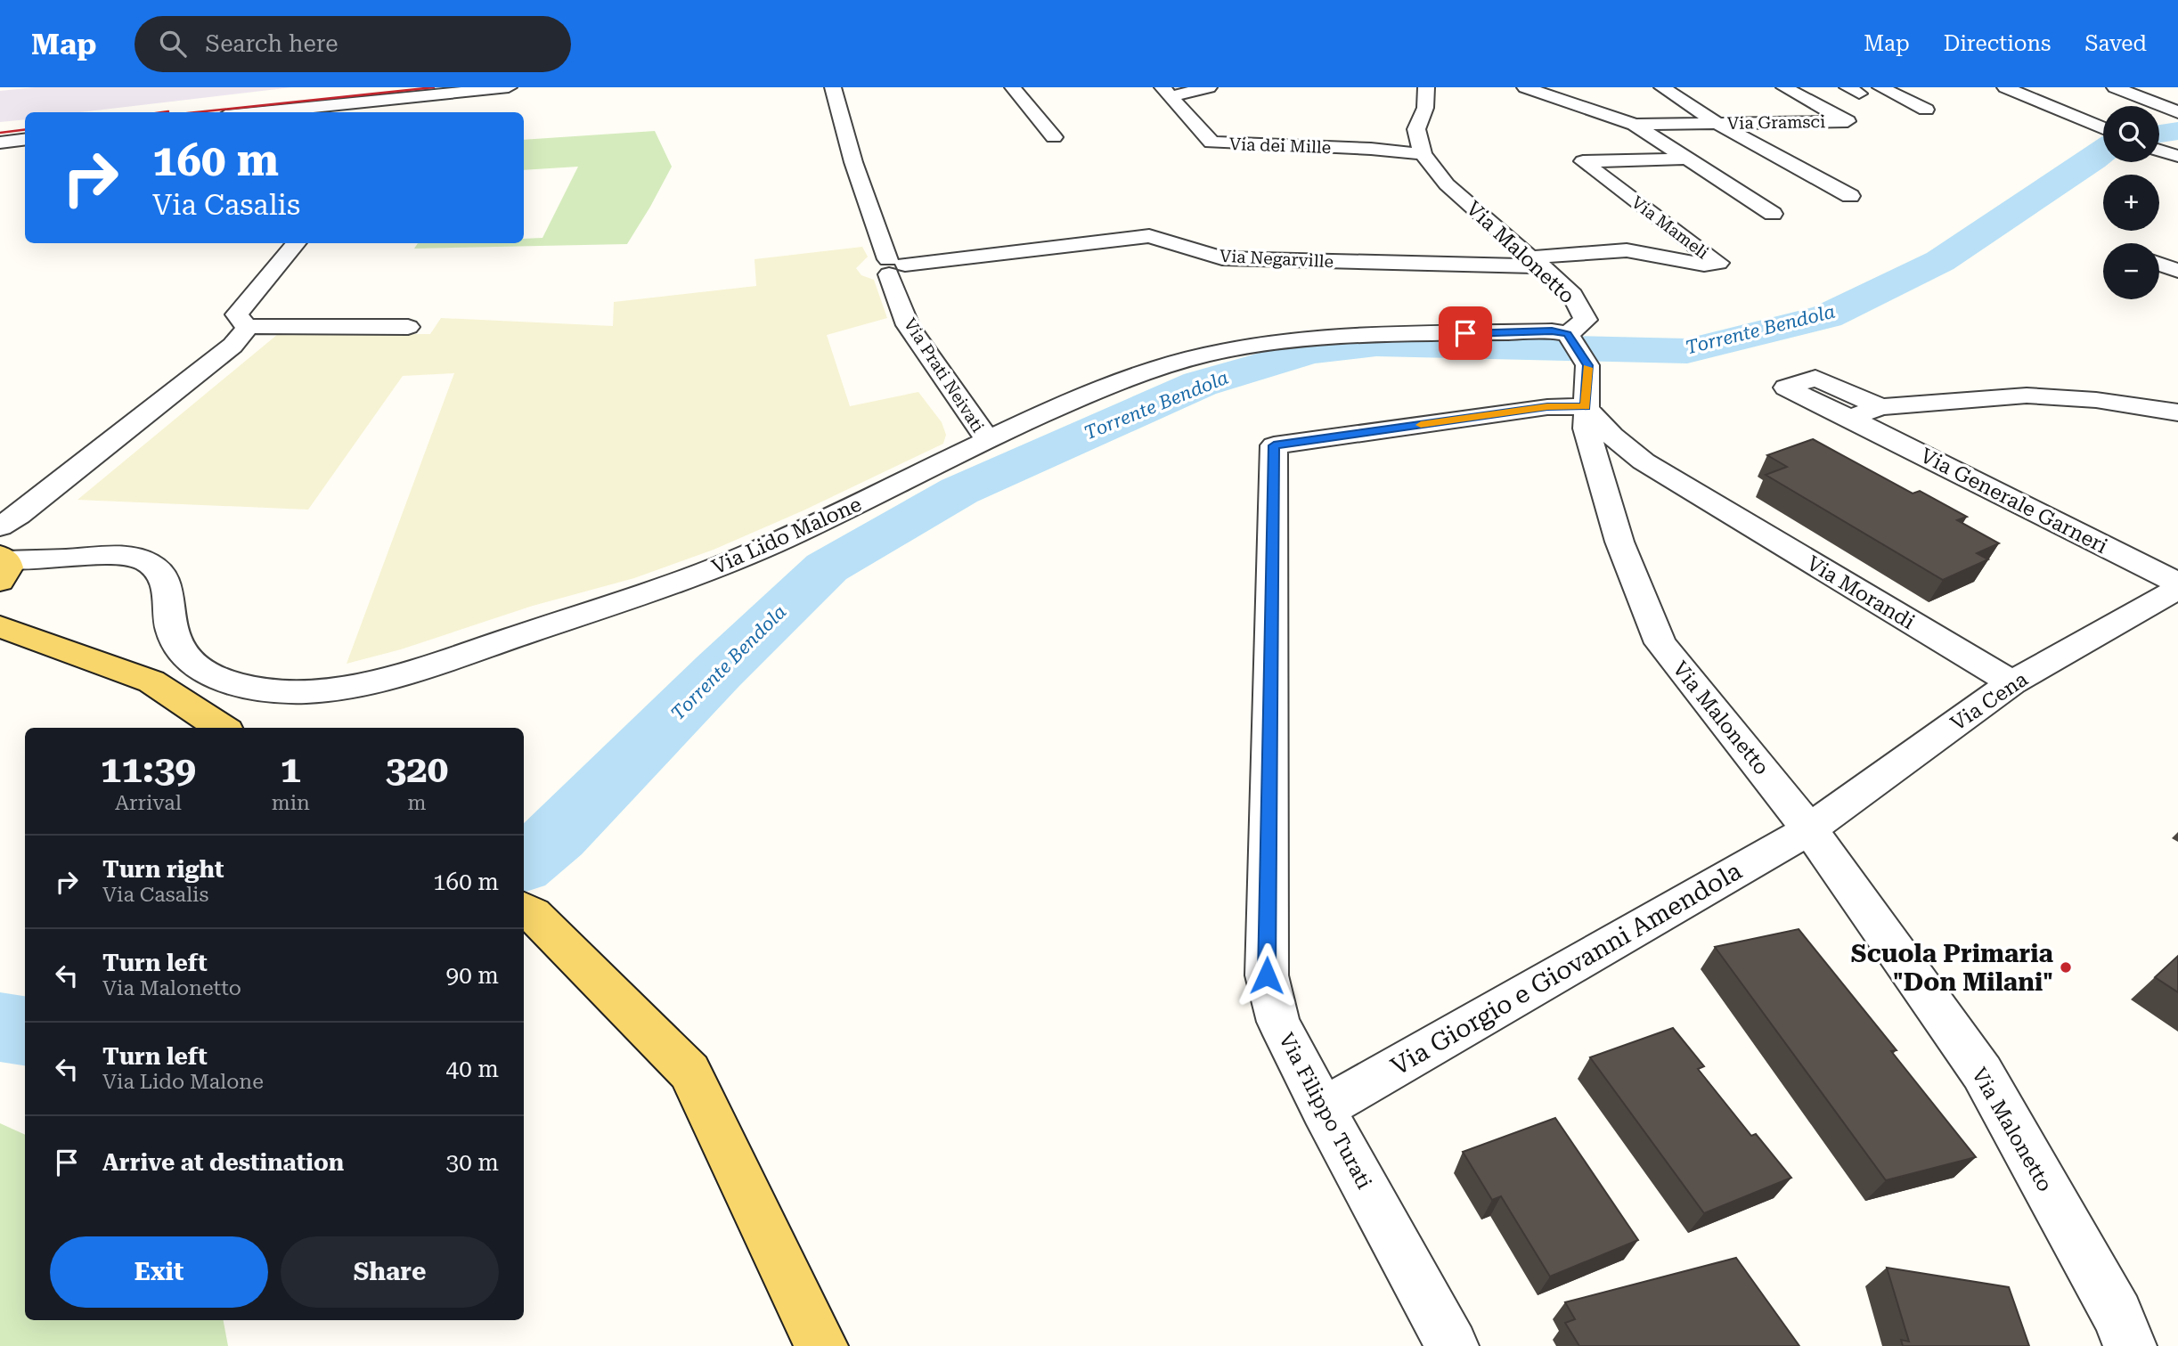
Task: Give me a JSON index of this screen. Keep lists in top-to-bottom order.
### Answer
{
  "streets": {
    "street": [
      "Via Gramsci",
      "Via dei Mille",
      "Via Mameli",
      "Via Malonetto",
      "Via Negarville",
      "Via Prati Neivati",
      "Via Generale Garneri",
      "Via Lido Malone",
      "Via Morandi",
      "Via Cena",
      "Via Giorgio e Giovanni Amendola",
      "Via Filippo Turati"
    ]
  },
  "crossings": [
    ["Via dei Mille", "Via Malonetto"],
    ["Via Mameli", "Via Malonetto"],
    ["Via Mameli", "Via Negarville"],
    ["Via Malonetto", "Via Negarville"],
    ["Via Malonetto", "Via Lido Malone"],
    ["Via Malonetto", "Via Morandi"],
    ["Via Malonetto", "Via Cena"],
    ["Via Malonetto", "Via Giorgio e Giovanni Amendola"],
    ["Via Malonetto", "Via Filippo Turati"],
    ["Via Negarville", "Via Prati Neivati"],
    ["Via Prati Neivati", "Via Lido Malone"],
    ["Via Morandi", "Via Cena"],
    ["Via Morandi", "Via Filippo Turati"],
    ["Via Cena", "Via Giorgio e Giovanni Amendola"],
    ["Via Giorgio e Giovanni Amendola", "Via Filippo Turati"]
  ],
  "water": ["Torrente Bendola"],
  "places": ["Scuola Primaria \"Don Milani\""],
  "page": {
    "header": "Map",
    "search": "Search here",
    "nav": ["Map", "Directions", "Saved"],
    "map_buttons": ["+", "−"],
    "turn": ["160 m", "Via Casalis"],
    "eta": [
      "11:39",
      "Arrival",
      "1",
      "min",
      "320",
      "m"
    ],
    "list": [
      {
        "name": "Turn right",
        "note": "Via Casalis",
        "value": "160 m"
      },
      {
        "name": "Turn left",
        "note": "Via Malonetto",
        "value": "90 m"
      },
      {
        "name": "Turn left",
        "note": "Via Lido Malone",
        "value": "40 m"
      },
      {
        "name": "Arrive at destination",
        "value": "30 m"
      }
    ],
    "buttons": ["Exit", "Share"]
  }
}
